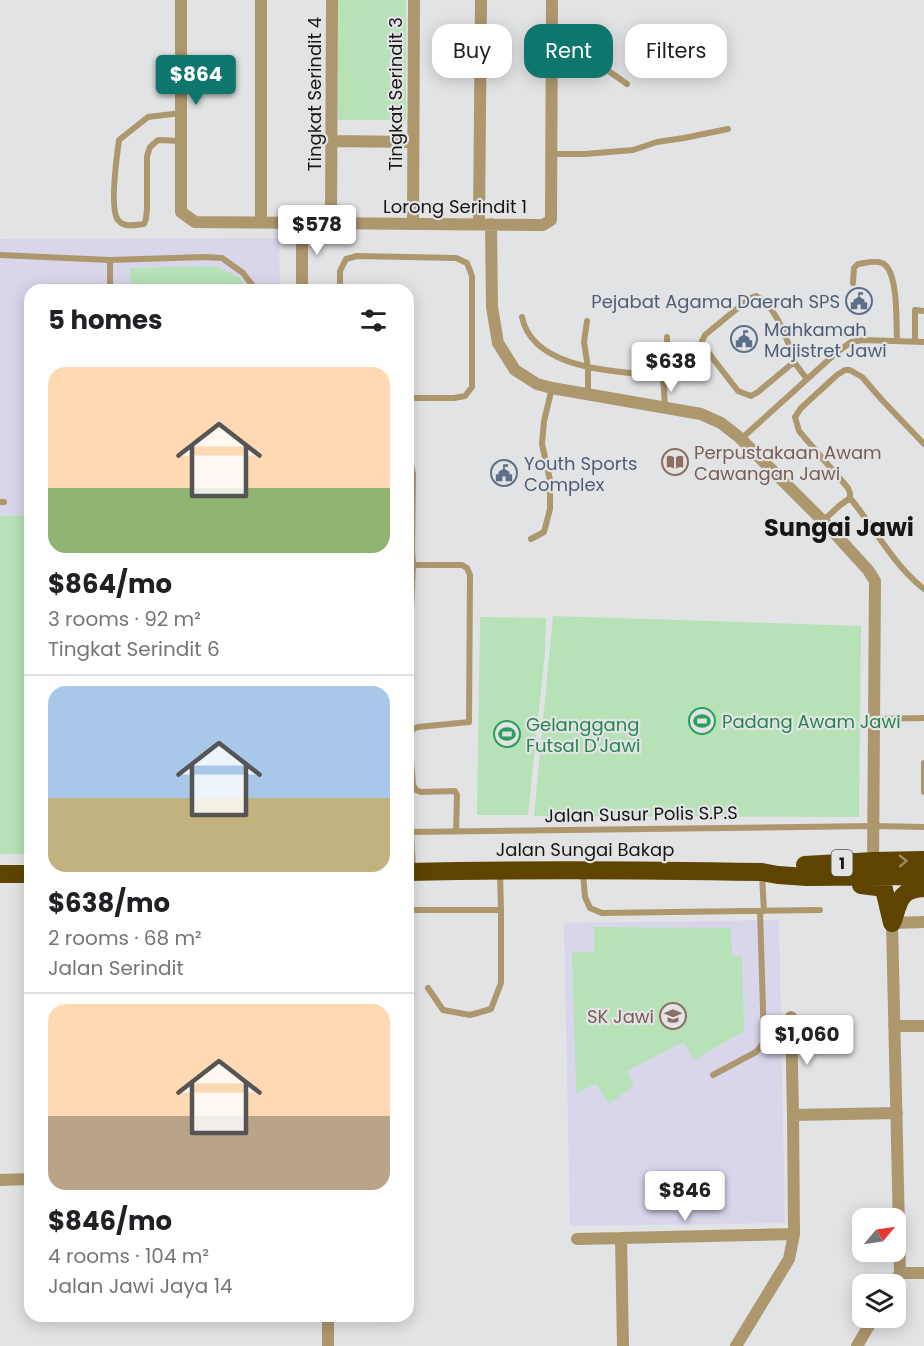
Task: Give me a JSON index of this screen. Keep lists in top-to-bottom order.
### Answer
{
  "streets": {
    "highway": ["Jalan Sungai Bakap", "1"],
    "street": ["Tingkat Serindit 4", "Tingkat Serindit 3", "Lorong Serindit 1"],
    "lane": ["Jalan Susur Polis S.P.S"]
  },
  "crossings": [
    ["Tingkat Serindit 4", "Lorong Serindit 1"],
    ["Tingkat Serindit 3", "Lorong Serindit 1"]
  ],
  "districts": ["Sungai Jawi"],
  "places": {
    "public building": ["Pejabat Agama Daerah SPS", "Mahkamah Majistret Jawi", "Youth Sports Complex"],
    "library": ["Perpustakaan Awam Cawangan Jawi"],
    "sports": ["Padang Awam Jawi", "Gelanggang Futsal D'Jawi"],
    "school or university": ["SK Jawi"]
  },
  "north": "top right",
  "page": {
    "chip": ["Buy", "Rent", "Filters"],
    "price": [
      "$864",
      "$578",
      "$638",
      "$1,060",
      "$846"
    ],
    "heading": "5 homes",
    "list": [
      {
        "name": "$864/mo",
        "note": "3 rooms · 92 m² · Tingkat Serindit 6"
      },
      {
        "name": "$638/mo",
        "note": "2 rooms · 68 m² · Jalan Serindit"
      },
      {
        "name": "$846/mo",
        "note": "4 rooms · 104 m² · Jalan Jawi Jaya 14"
      }
    ]
  }
}
